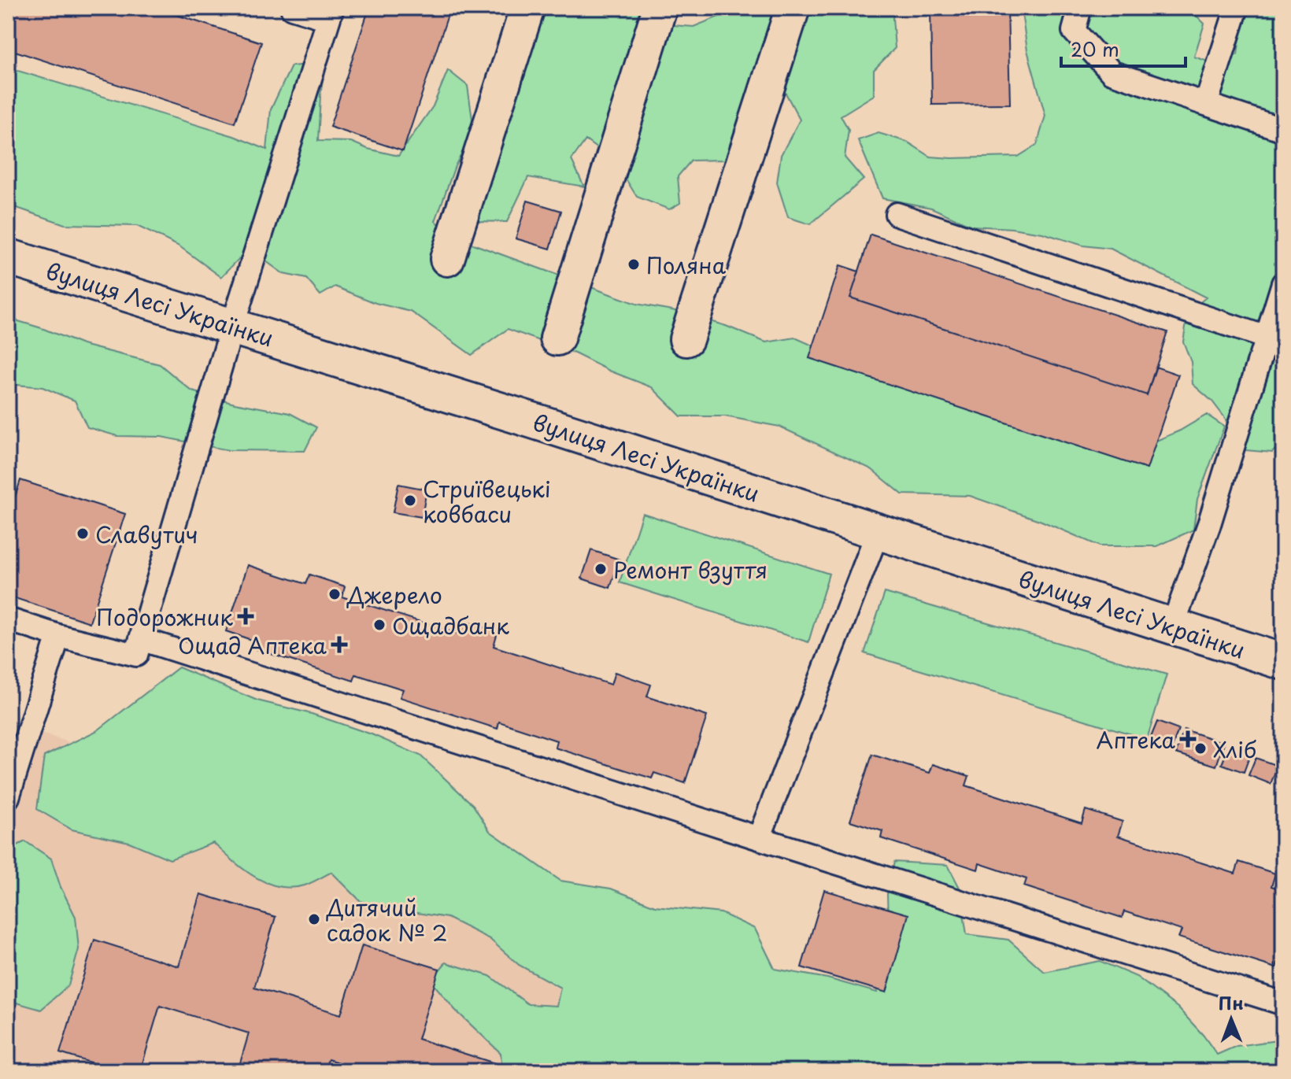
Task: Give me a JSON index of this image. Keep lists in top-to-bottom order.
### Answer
{
  "streets": {
    "main road": ["вулиця Лесі Українки"]
  },
  "places": {
    "other": [
      "Поляна",
      "Стриївецькі ковбаси",
      "Славутич",
      "Ремонт взуття",
      "Джерело",
      "Ощадбанк",
      "Хліб",
      "Дитячий садок № 2"
    ],
    "health": ["Подорожник", "Ощад Аптека", "Аптека"]
  },
  "scale_bar": "20 m",
  "north": "top"
}
